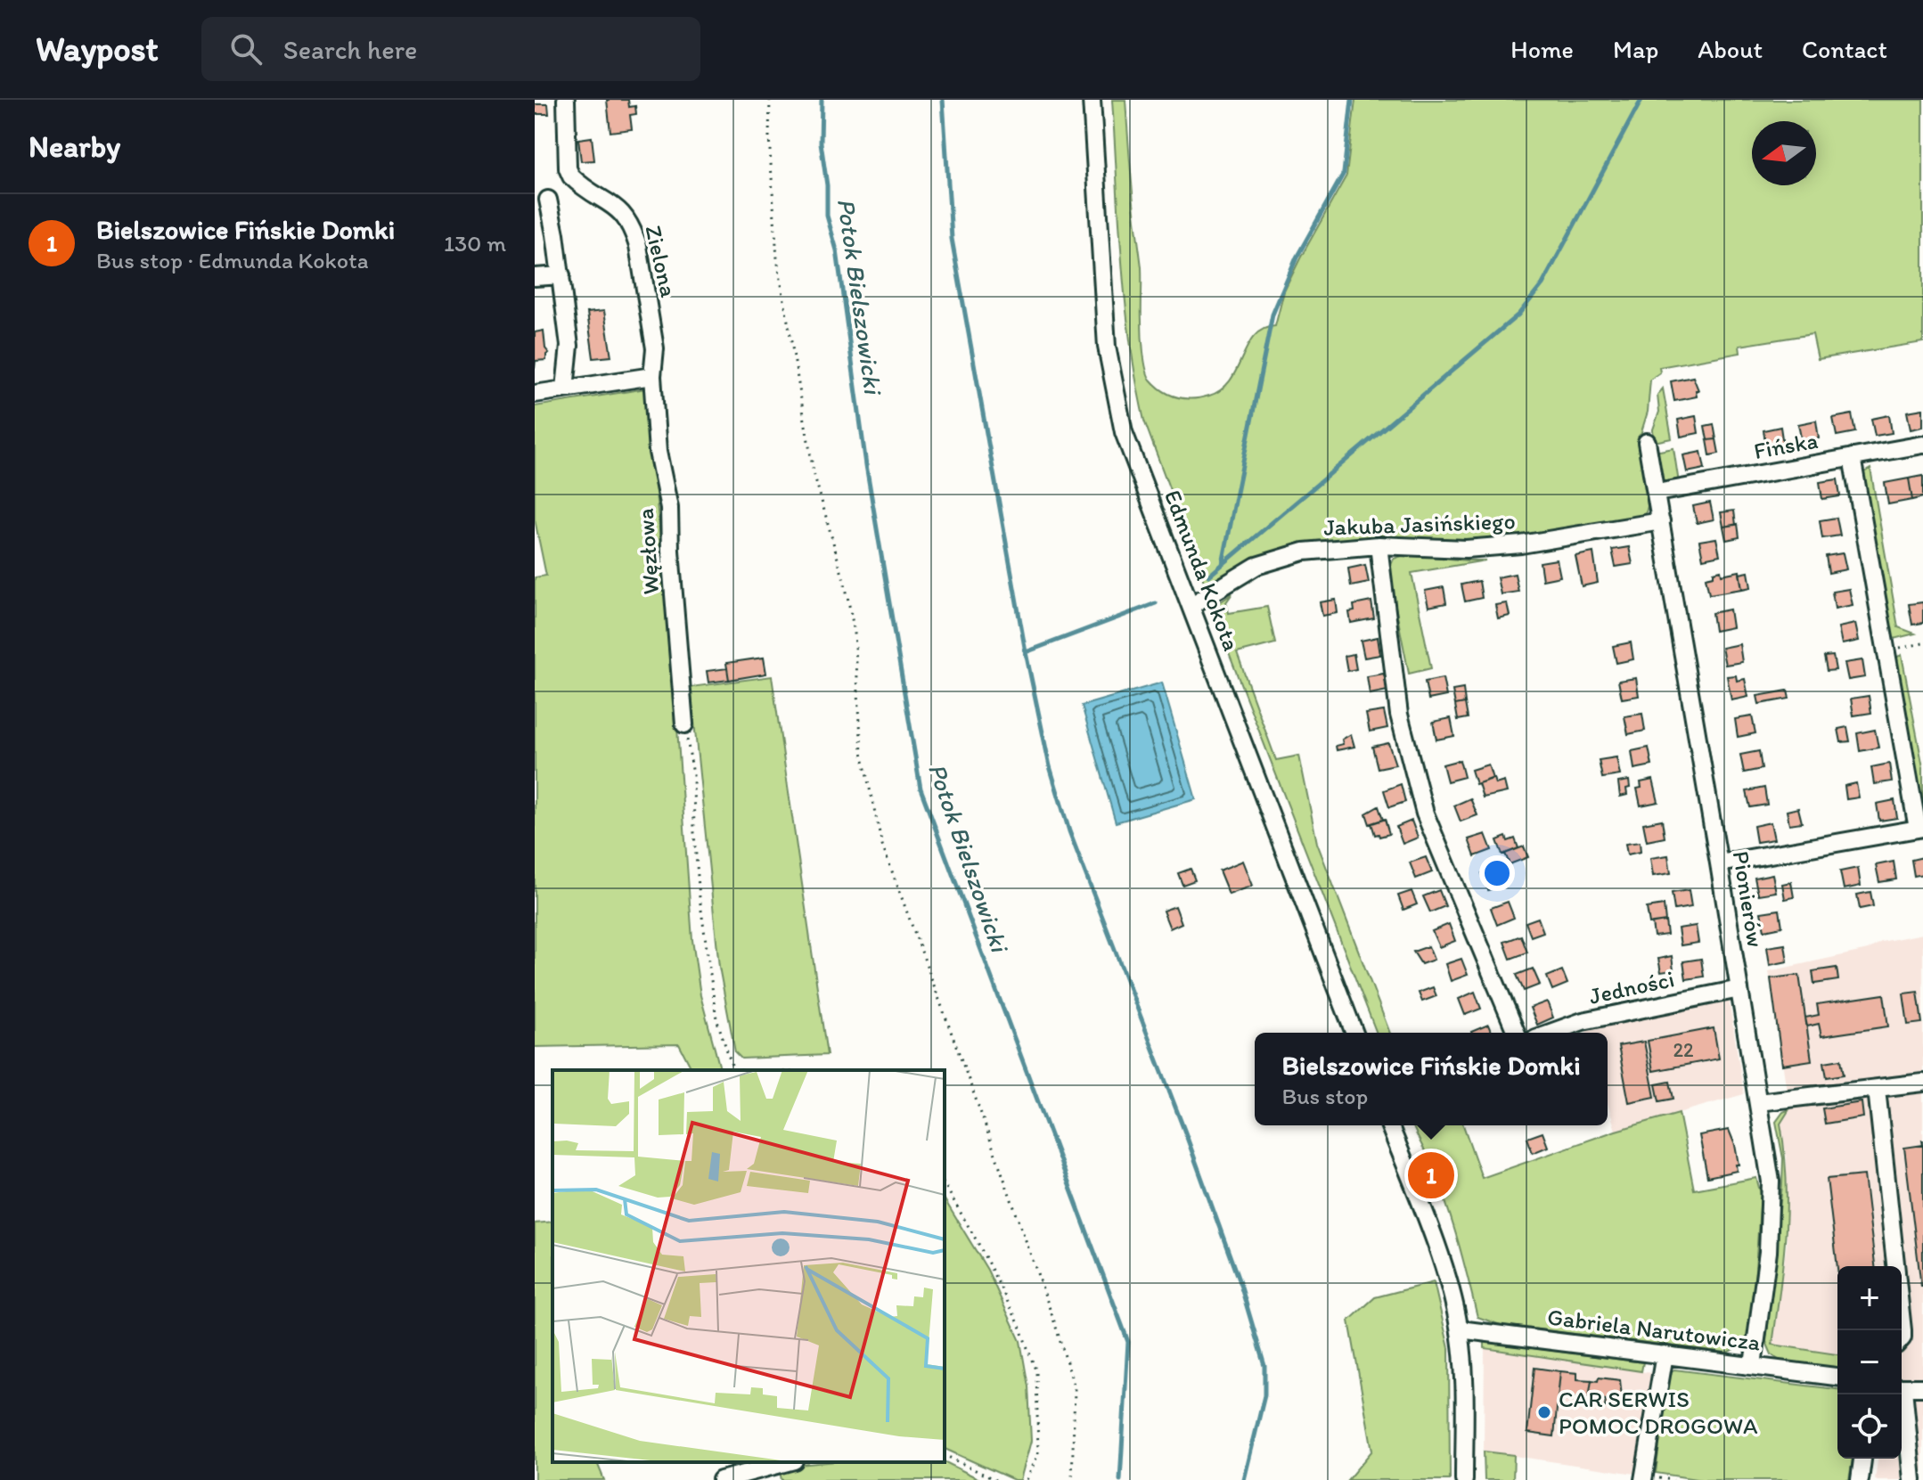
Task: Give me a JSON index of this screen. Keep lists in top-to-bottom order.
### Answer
{
  "streets": {
    "street": [
      "Zielona",
      "Fińska",
      "Jakuba Jasińskiego",
      "Węzłowa",
      "Edmunda Kokota",
      "Pionierów",
      "Jedności",
      "Gabriela Narutowicza"
    ]
  },
  "crossings": [
    ["Zielona", "Węzłowa"],
    ["Fińska", "Pionierów"],
    ["Jakuba Jasińskiego", "Edmunda Kokota"],
    ["Jakuba Jasińskiego", "Pionierów"],
    ["Pionierów", "Jedności"],
    ["Pionierów", "Gabriela Narutowicza"]
  ],
  "water": ["Potok Bielszowicki"],
  "places": ["CAR SERWIS POMOC DROGOWA"],
  "house_numbers": ["22"],
  "north": "left",
  "page": {
    "header": "Waypost",
    "search": "Search here",
    "nav": [
      "Home",
      "Map",
      "About",
      "Contact"
    ],
    "heading": "Nearby",
    "list": [
      {
        "mark": "1",
        "name": "Bielszowice Fińskie Domki",
        "note": "Bus stop · Edmunda Kokota",
        "value": "130 m"
      }
    ],
    "popup": ["Bielszowice Fińskie Domki", "Bus stop"],
    "pins": "1",
    "map_buttons": ["+", "−"]
  }
}
